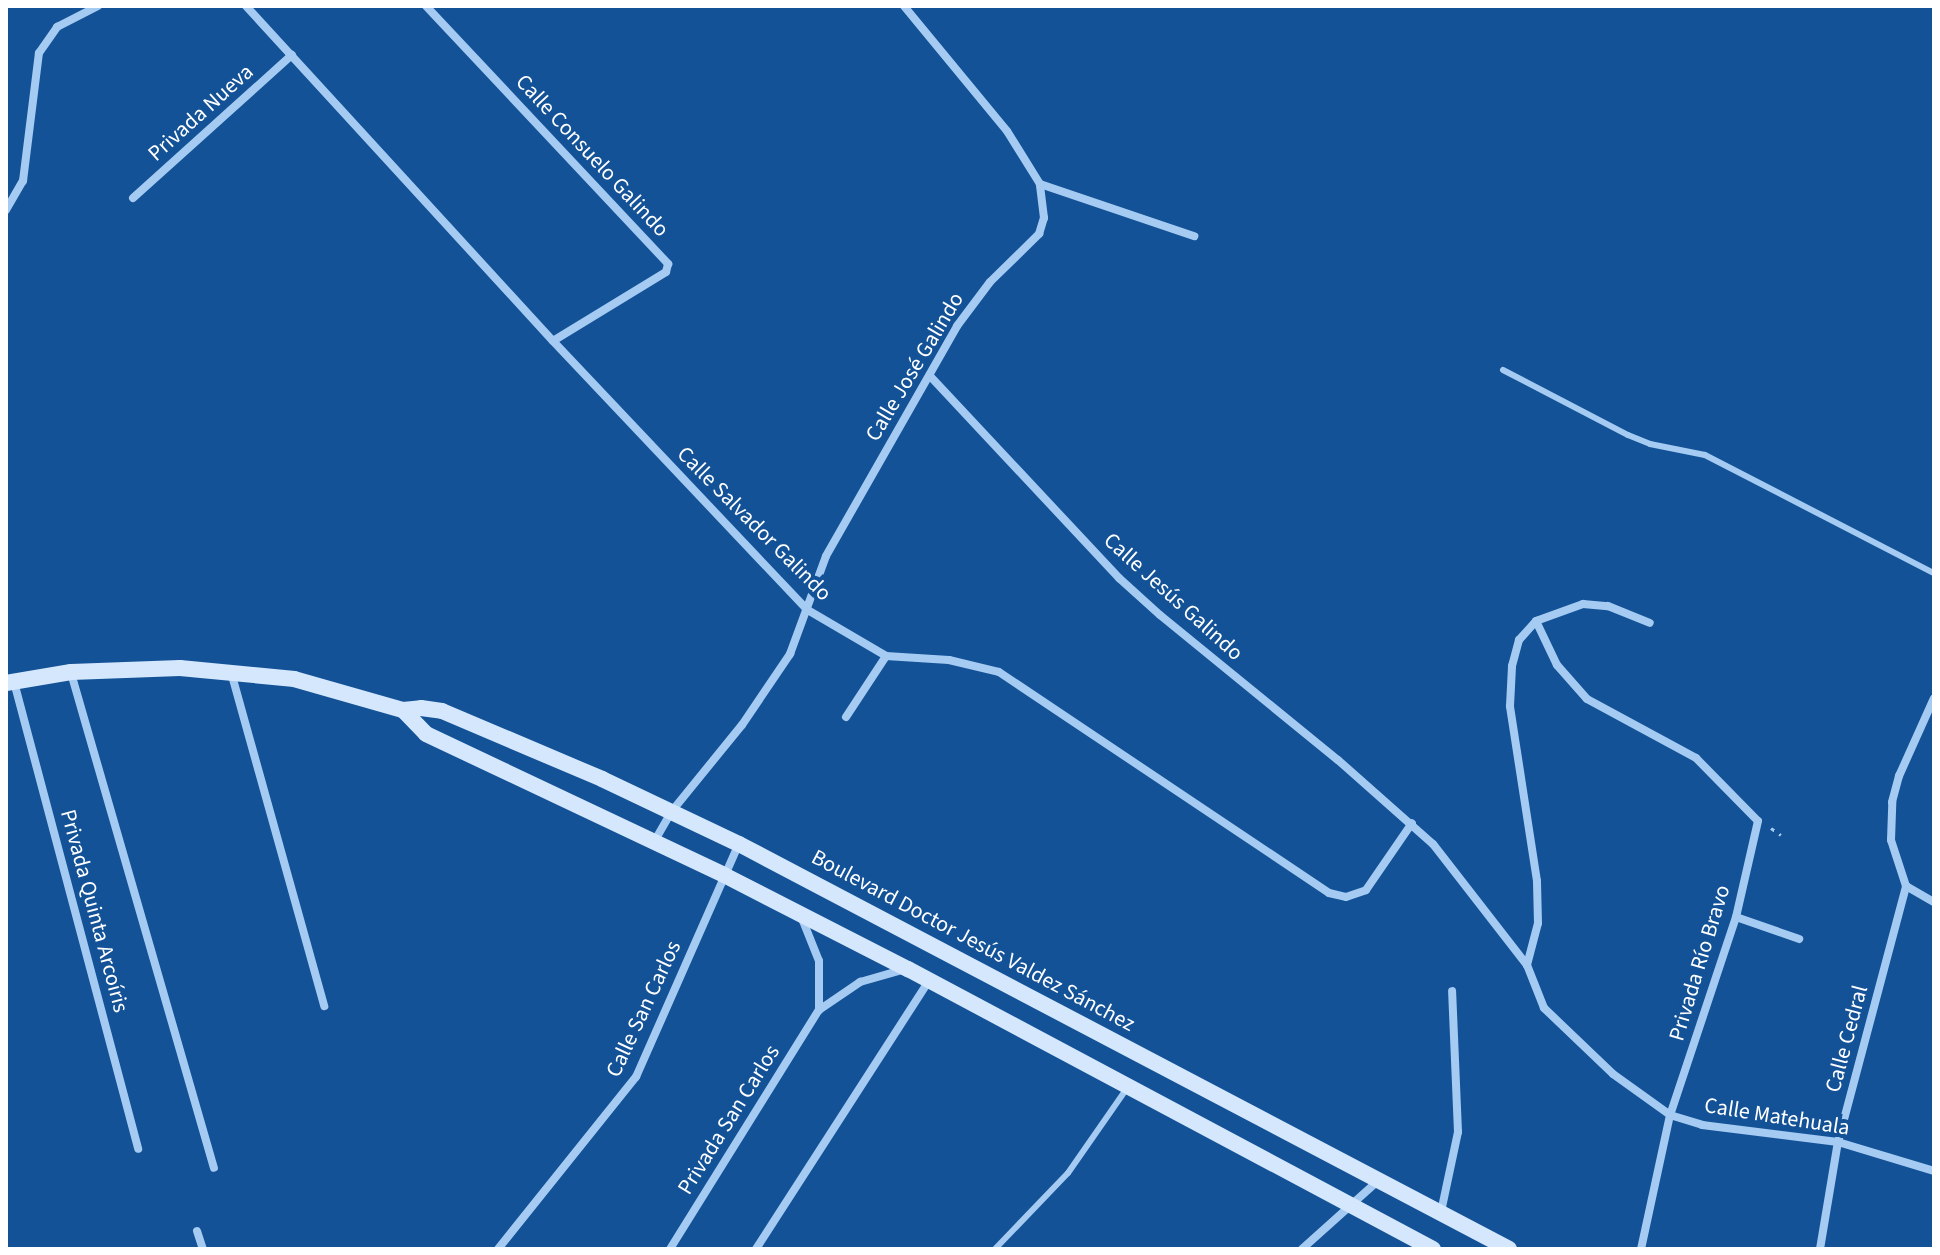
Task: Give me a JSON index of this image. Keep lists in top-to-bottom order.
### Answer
{
  "streets": {
    "main road": ["Boulevard Doctor Jesús Valdez Sánchez"],
    "street": [
      "Privada Nueva",
      "Calle Consuelo Galindo",
      "Calle José Galindo",
      "Calle Salvador Galindo",
      "Calle Jesús Galindo",
      "Privada Quinta Arcoíris",
      "Privada Río Bravo",
      "Calle San Carlos",
      "Calle Cedral",
      "Calle Matehuala",
      "Privada San Carlos"
    ]
  },
  "crossings": [
    ["Privada Nueva", "Calle Salvador Galindo"],
    ["Calle Consuelo Galindo", "Calle Salvador Galindo"],
    ["Calle José Galindo", "Calle Salvador Galindo"],
    ["Calle José Galindo", "Calle Jesús Galindo"],
    ["Calle José Galindo", "Boulevard Doctor Jesús Valdez Sánchez"],
    ["Calle Salvador Galindo", "Calle Jesús Galindo"],
    ["Calle Salvador Galindo", "Calle Matehuala"],
    ["Calle Jesús Galindo", "Calle Matehuala"],
    ["Privada Quinta Arcoíris", "Boulevard Doctor Jesús Valdez Sánchez"],
    ["Boulevard Doctor Jesús Valdez Sánchez", "Calle San Carlos"],
    ["Boulevard Doctor Jesús Valdez Sánchez", "Privada San Carlos"],
    ["Privada Río Bravo", "Calle Matehuala"],
    ["Calle Cedral", "Calle Matehuala"]
  ]
}
